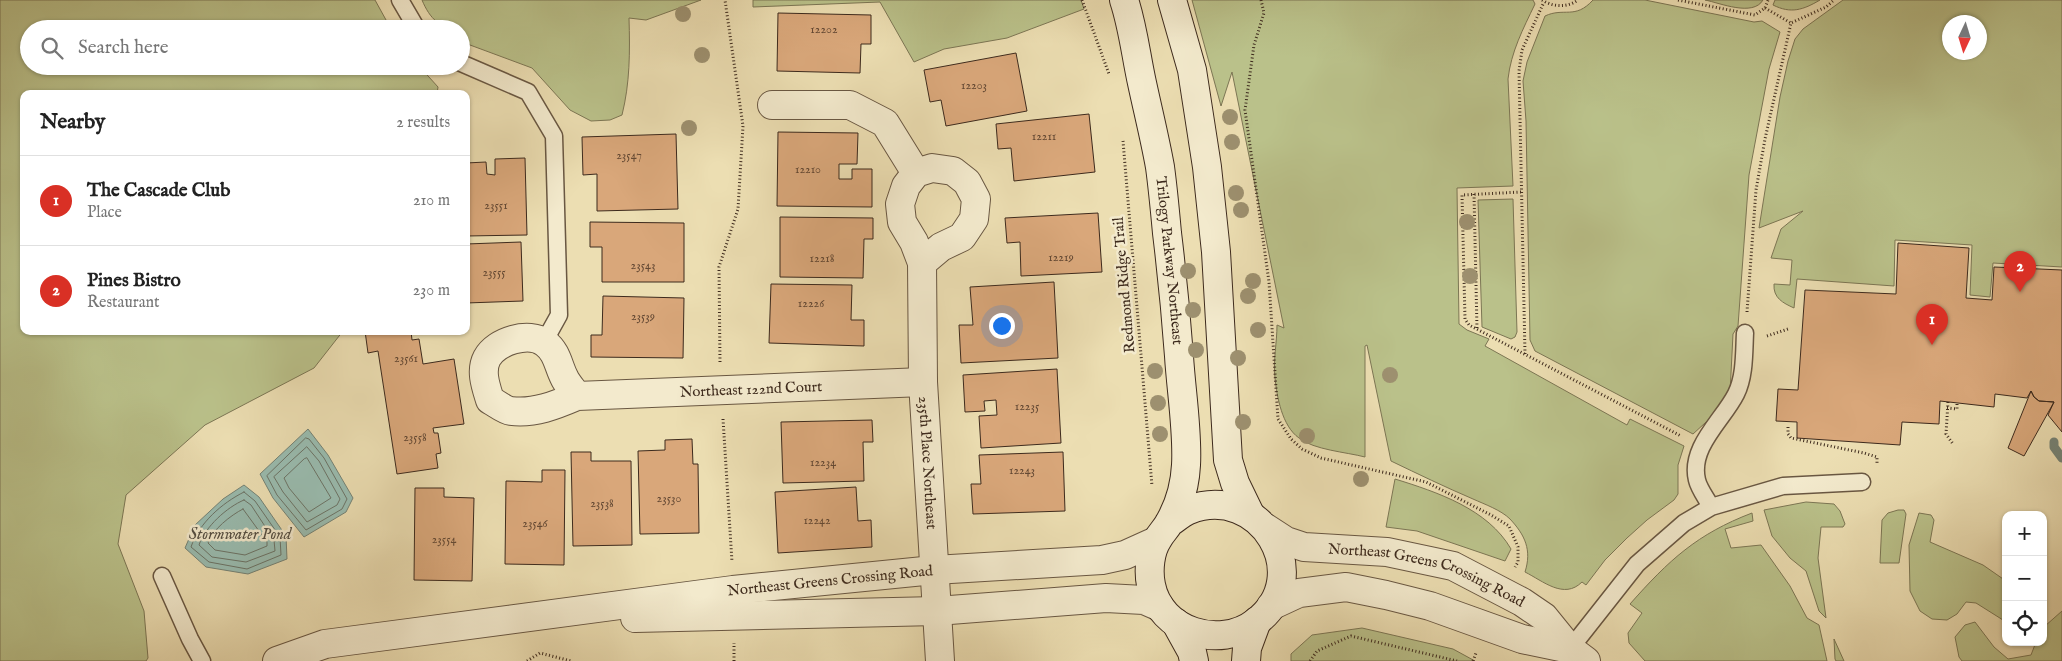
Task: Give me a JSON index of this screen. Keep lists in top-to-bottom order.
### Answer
{
  "streets": {
    "street": [
      "Trilogy Parkway Northeast",
      "Northeast 122nd Court",
      "235th Place Northeast",
      "Northeast Greens Crossing Road"
    ],
    "path": ["Redmond Ridge Trail"]
  },
  "crossings": [
    ["Trilogy Parkway Northeast", "Northeast Greens Crossing Road"],
    ["Northeast 122nd Court", "235th Place Northeast"],
    ["235th Place Northeast", "Northeast Greens Crossing Road"]
  ],
  "water": ["Stormwater Pond"],
  "house_numbers": [
    "12202",
    "12203",
    "12211",
    "23547",
    "12210",
    "23551",
    "12219",
    "12218",
    "23543",
    "23555",
    "12226",
    "23539",
    "23561",
    "12235",
    "23558",
    "12234",
    "12243",
    "23530",
    "23538",
    "12242",
    "23546",
    "23554"
  ],
  "north": "bottom",
  "page": {
    "search": "Search here",
    "heading": ["Nearby", "2 results"],
    "list": [
      {
        "mark": "1",
        "name": "The Cascade Club",
        "note": "Place",
        "value": "210 m"
      },
      {
        "mark": "2",
        "name": "Pines Bistro",
        "note": "Restaurant",
        "value": "230 m"
      }
    ],
    "pins": ["2", "1"],
    "map_buttons": ["+", "−"]
  }
}
